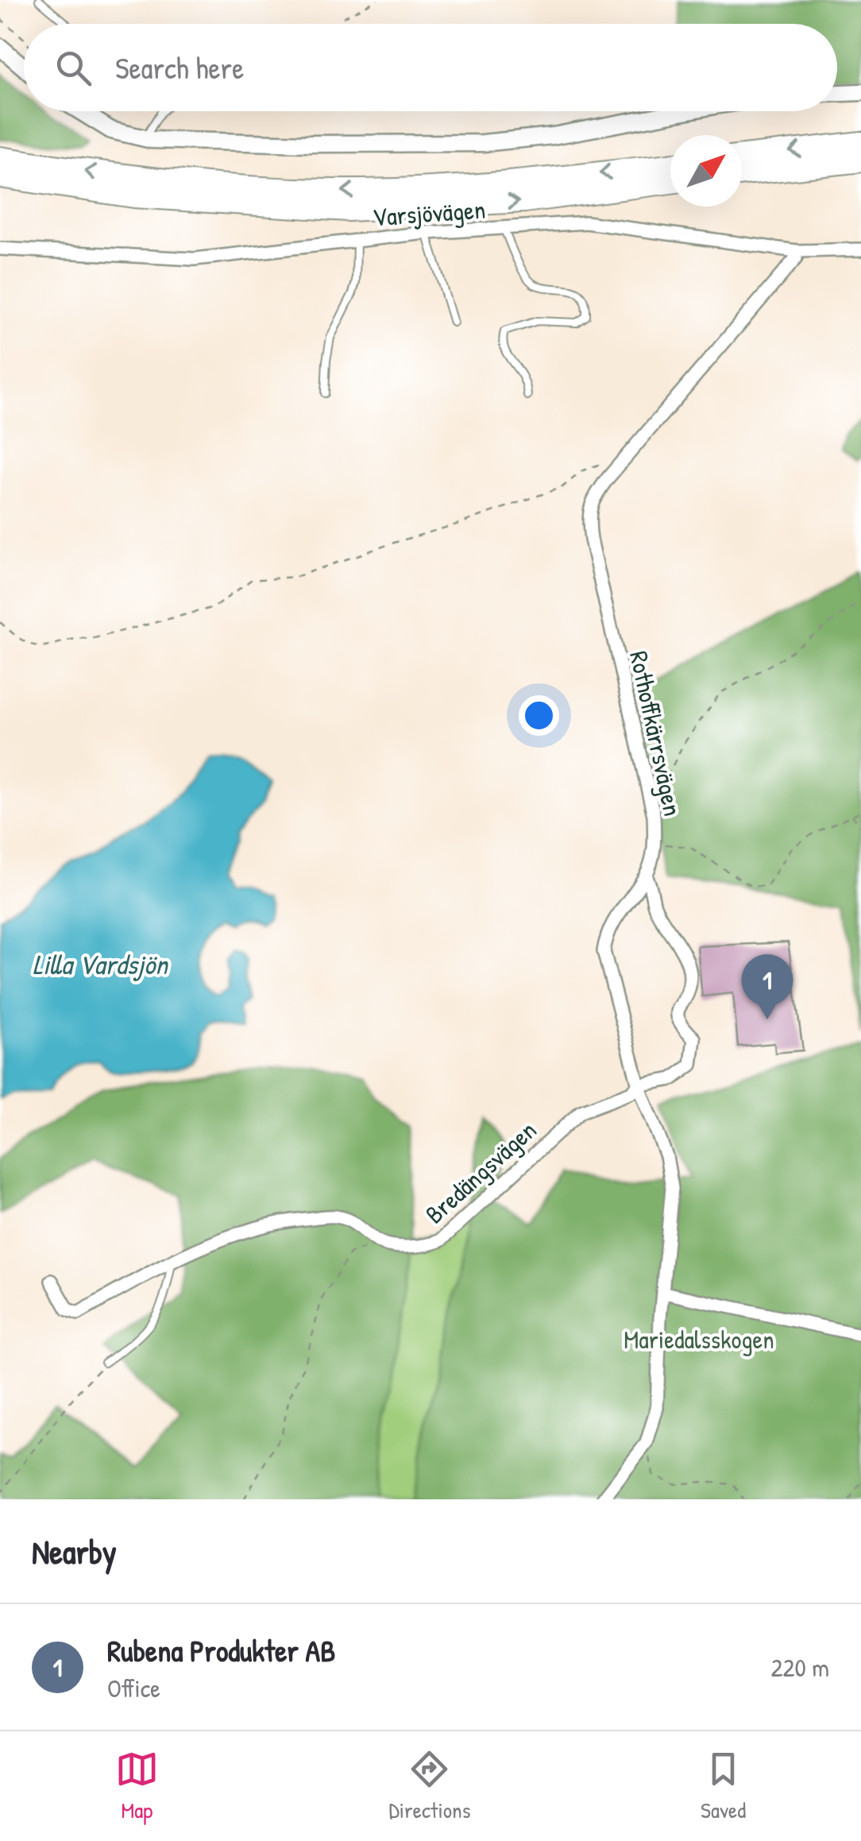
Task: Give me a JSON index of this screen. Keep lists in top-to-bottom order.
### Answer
{
  "streets": {
    "street": ["Varsjövägen", "Rothoffkärrsvägen", "Bredängsvägen"]
  },
  "crossings": [
    ["Varsjövägen", "Rothoffkärrsvägen"],
    ["Rothoffkärrsvägen", "Bredängsvägen"]
  ],
  "water": ["Lilla Vardsjön"],
  "parks": ["Mariedalsskogen"],
  "north": "top right",
  "page": {
    "search": "Search here",
    "pins": "1",
    "heading": "Nearby",
    "list": [
      {
        "mark": "1",
        "name": "Rubena Produkter AB",
        "note": "Office",
        "value": "220 m"
      }
    ],
    "nav": ["Map", "Directions", "Saved"]
  }
}
